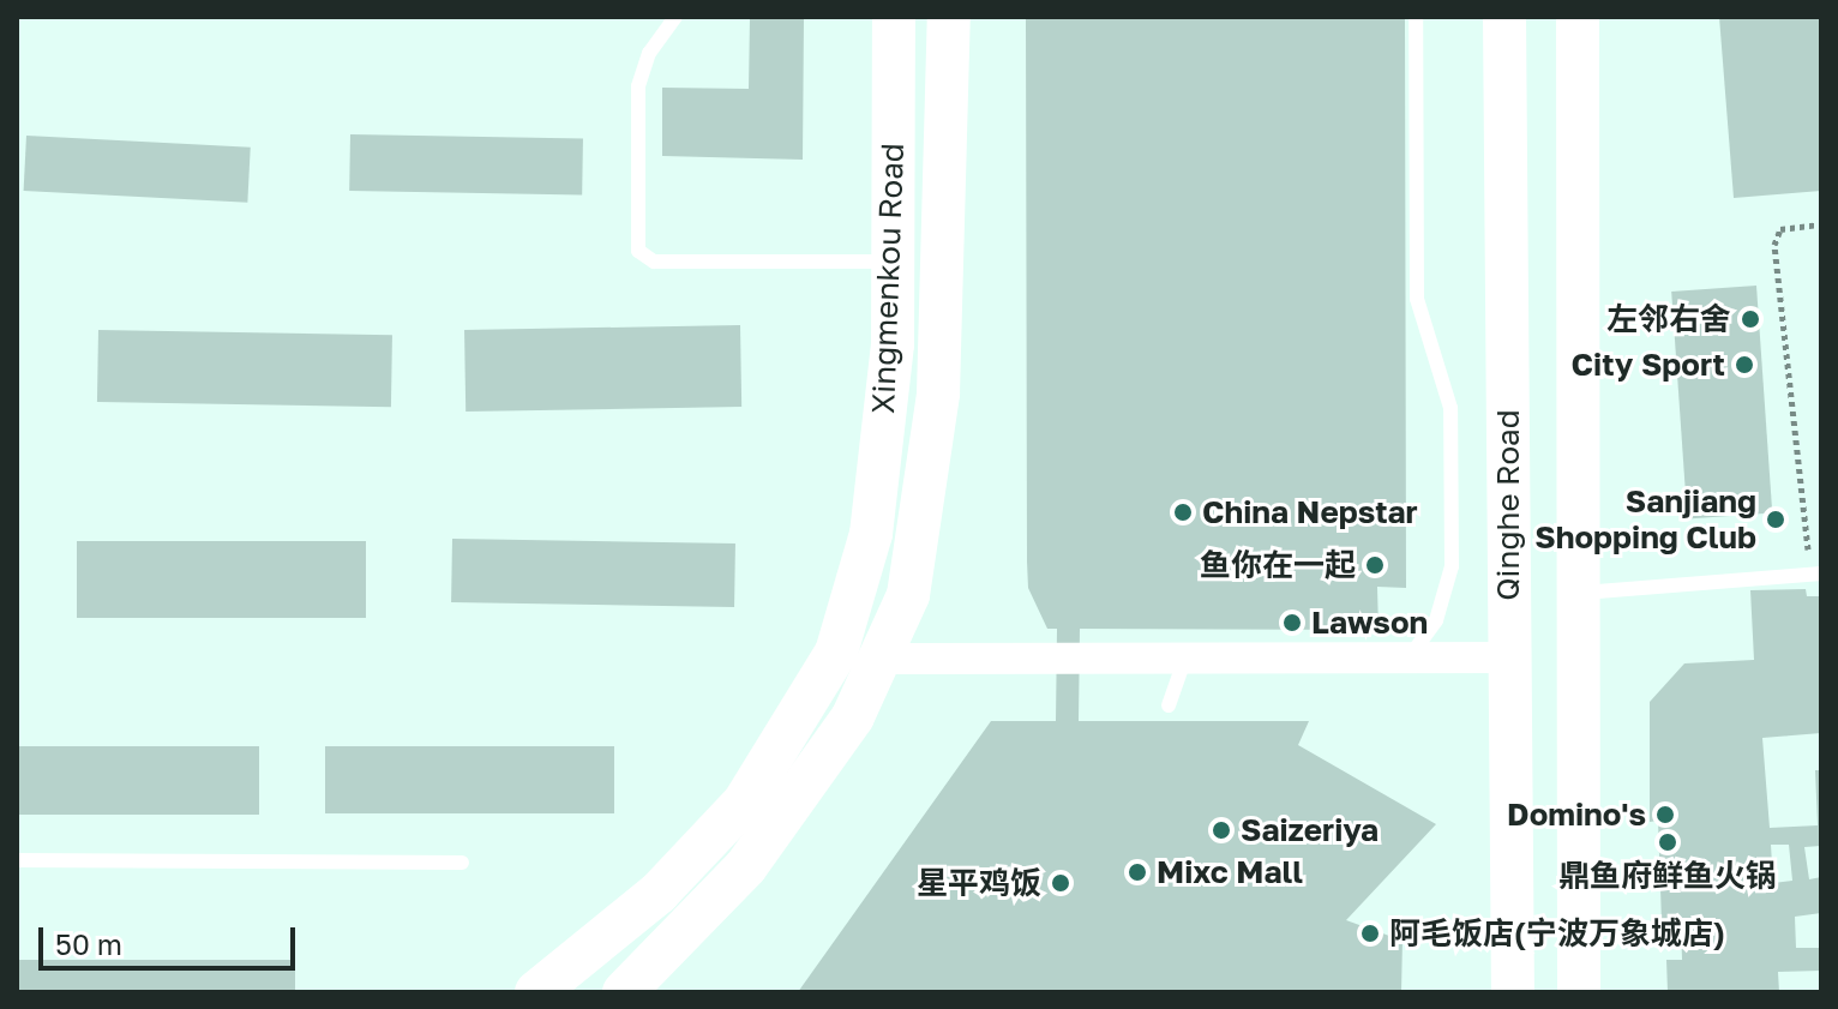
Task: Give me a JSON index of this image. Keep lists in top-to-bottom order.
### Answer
{
  "streets": {
    "street": ["Xingmenkou Road", "Qinghe Road"]
  },
  "places": [
    "左邻右舍",
    "City Sport",
    "China Nepstar",
    "Sanjiang Shopping Club",
    "鱼你在一起",
    "Lawson",
    "Domino's",
    "Saizeriya",
    "鼎鱼府鲜鱼火锅",
    "Mixc Mall",
    "星平鸡饭",
    "阿毛饭店(宁波万象城店)"
  ],
  "scale_bar": "50 m"
}
